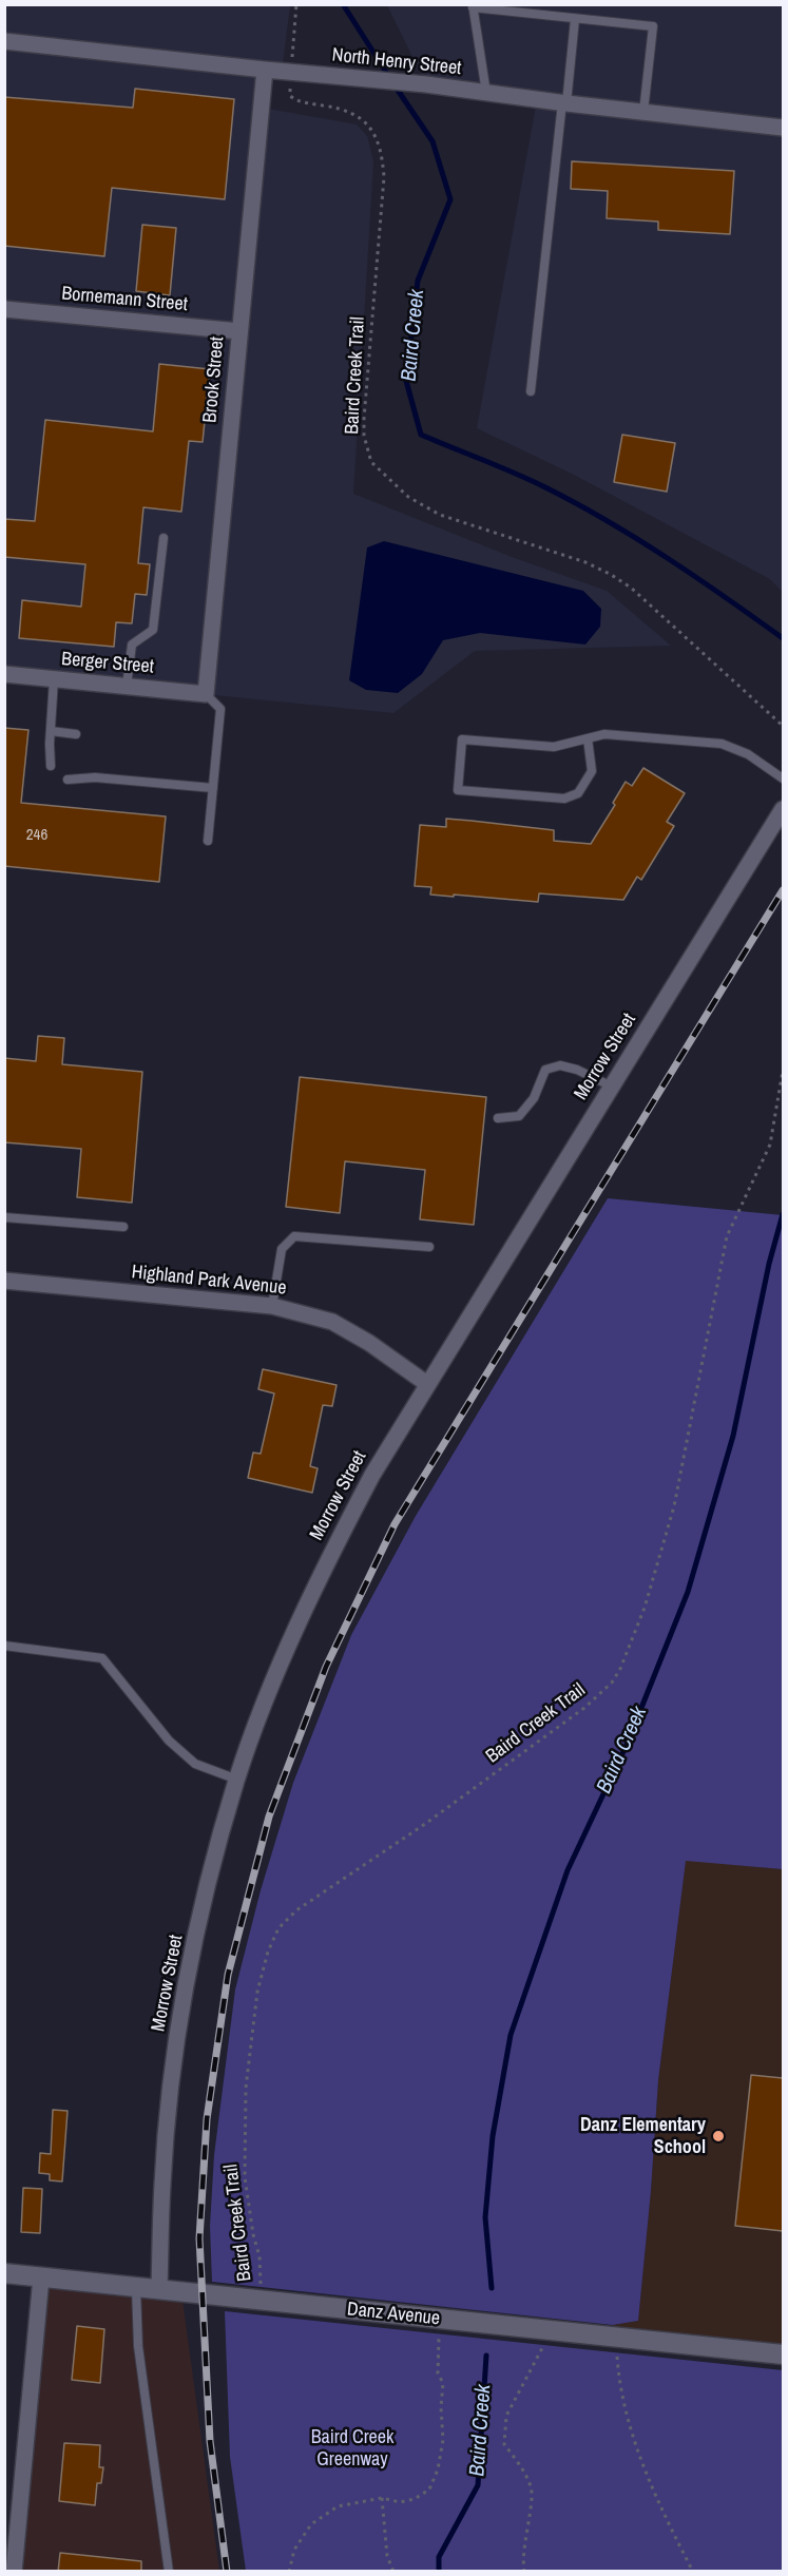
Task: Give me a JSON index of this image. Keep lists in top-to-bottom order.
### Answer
{
  "streets": {
    "street": [
      "North Henry Street",
      "Bornemann Street",
      "Brook Street",
      "Berger Street",
      "Morrow Street",
      "Highland Park Avenue",
      "Danz Avenue"
    ],
    "path": ["Baird Creek Trail"]
  },
  "crossings": [
    ["North Henry Street", "Baird Creek Trail"],
    ["North Henry Street", "Brook Street"],
    ["Bornemann Street", "Brook Street"],
    ["Baird Creek Trail", "Danz Avenue"],
    ["Brook Street", "Berger Street"],
    ["Morrow Street", "Highland Park Avenue"],
    ["Morrow Street", "Danz Avenue"]
  ],
  "water": ["Baird Creek"],
  "parks": ["Baird Creek Greenway"],
  "places": ["Danz Elementary School"],
  "house_numbers": ["246"]
}
